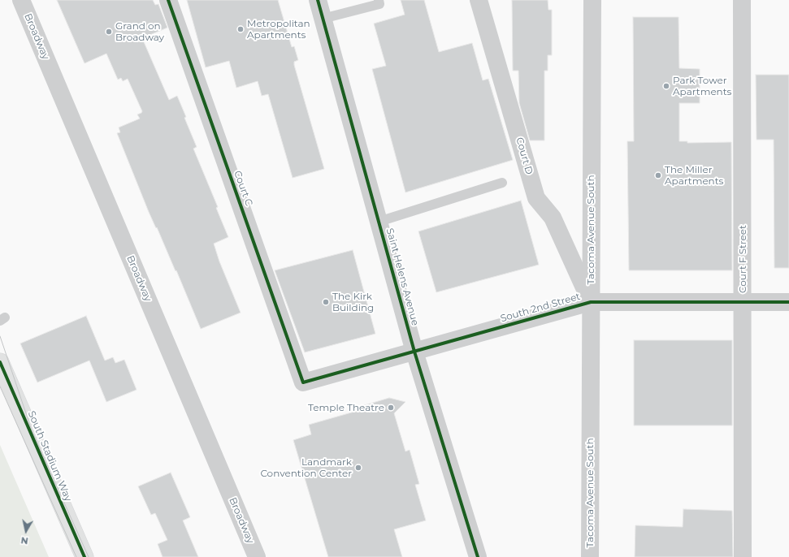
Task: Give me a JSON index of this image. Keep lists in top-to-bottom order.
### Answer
{
  "streets": {
    "main road": ["South Stadium Way"],
    "street": [
      "Broadway",
      "Court D",
      "Court C",
      "Tacoma Avenue South",
      "Court F Street",
      "Saint Helens Avenue",
      "South 2nd Street"
    ]
  },
  "crossings": [
    ["Court D", "Tacoma Avenue South"],
    ["Court D", "South 2nd Street"],
    ["Court C", "South 2nd Street"],
    ["Tacoma Avenue South", "South 2nd Street"],
    ["Court F Street", "South 2nd Street"],
    ["Saint Helens Avenue", "South 2nd Street"]
  ],
  "places": [
    "Metropolitan Apartments",
    "Grand on Broadway",
    "Park Tower Apartments",
    "The Miller Apartments",
    "The Kirk Building",
    "Temple Theatre",
    "Landmark Convention Center"
  ],
  "north": "bottom"
}
